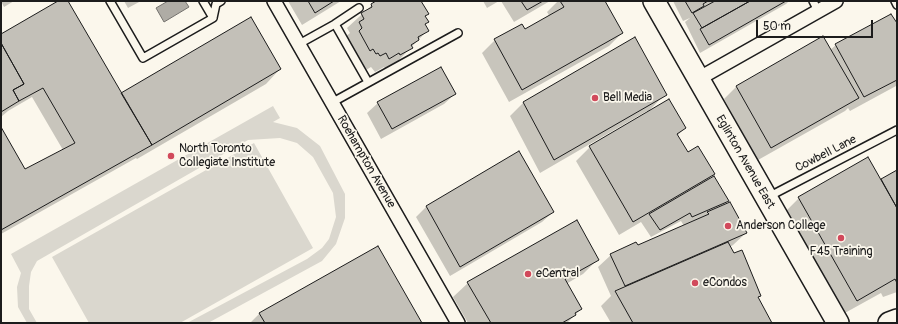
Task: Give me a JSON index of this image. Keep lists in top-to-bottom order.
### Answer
{
  "streets": {
    "main road": ["Eglinton Avenue East"],
    "street": ["Roehampton Avenue"],
    "lane": ["Cowbell Lane"]
  },
  "crossings": [
    ["Cowbell Lane", "Eglinton Avenue East"]
  ],
  "places": [
    "Bell Media",
    "North Toronto Collegiate Institute",
    "Anderson College",
    "F45 Training",
    "eCentral",
    "eCondos"
  ],
  "scale_bar": "50 m"
}
